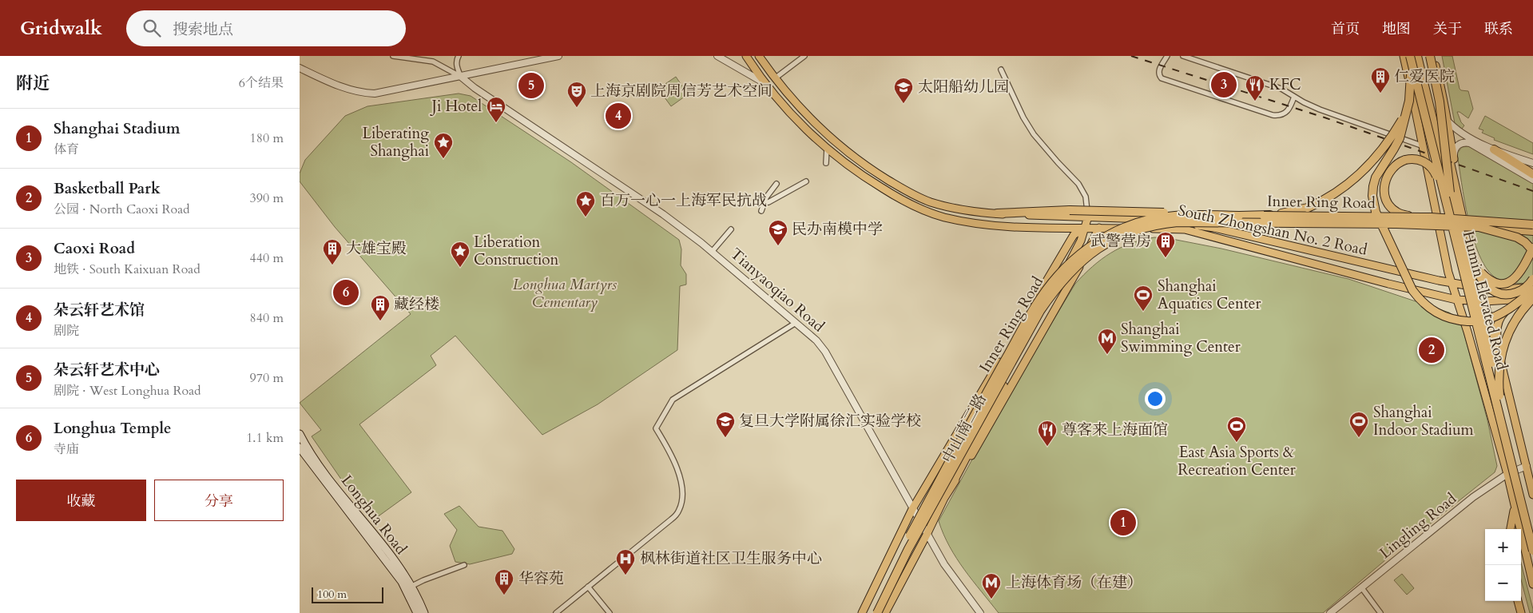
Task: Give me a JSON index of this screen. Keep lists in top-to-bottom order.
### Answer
{
  "streets": {
    "highway": ["Inner Ring Road", "Humin Elevated Road"],
    "main road": ["South Zhongshan No. 2 Road", "中山南二路", "Longhua Road"],
    "street": ["Tianyaoqiao Road", "Lingling Road"]
  },
  "parks": ["Longhua Martyrs Cementary"],
  "places": {
    "building": [
      "仁爱医院",
      "武警营房",
      "大雄宝殿",
      "藏经楼",
      "华容苑"
    ],
    "restaurant": ["KFC", "尊客来上海面馆"],
    "school or university": ["太阳船幼儿园", "民办南模中学", "复旦大学附属徐汇实验学校"],
    "theatre": ["上海京剧院周信芳艺术空间"],
    "hotel": ["Ji Hotel"],
    "place": ["Liberating Shanghai", "百万一心一上海军民抗战", "Liberation Construction"],
    "sports": ["Shanghai Aquatics Center", "Shanghai Indoor Stadium", "East Asia Sports & Recreation Center"],
    "metro station": ["Shanghai Swimming Center", "上海体育场（在建）"],
    "hospital": ["枫林街道社区卫生服务中心"]
  },
  "scale_bar": "100 m",
  "page": {
    "header": "Gridwalk",
    "search": "搜索地点",
    "nav": [
      "首页",
      "地图",
      "关于",
      "联系"
    ],
    "heading": ["附近", "6个结果"],
    "pins": [
      "3",
      "5",
      "4",
      "6",
      "2",
      "1"
    ],
    "list": [
      {
        "mark": "1",
        "name": "Shanghai Stadium",
        "note": "体育",
        "value": "180 m"
      },
      {
        "mark": "2",
        "name": "Basketball Park",
        "note": "公园 · North Caoxi Road",
        "value": "390 m"
      },
      {
        "mark": "3",
        "name": "Caoxi Road",
        "note": "地铁 · South Kaixuan Road",
        "value": "440 m"
      },
      {
        "mark": "4",
        "name": "朵云轩艺术馆",
        "note": "剧院",
        "value": "840 m"
      },
      {
        "mark": "5",
        "name": "朵云轩艺术中心",
        "note": "剧院 · West Longhua Road",
        "value": "970 m"
      },
      {
        "mark": "6",
        "name": "Longhua Temple",
        "note": "寺庙",
        "value": "1.1 km"
      }
    ],
    "buttons": ["收藏", "分享"],
    "map_buttons": ["+", "−"],
    "scale": "100 m"
  }
}
